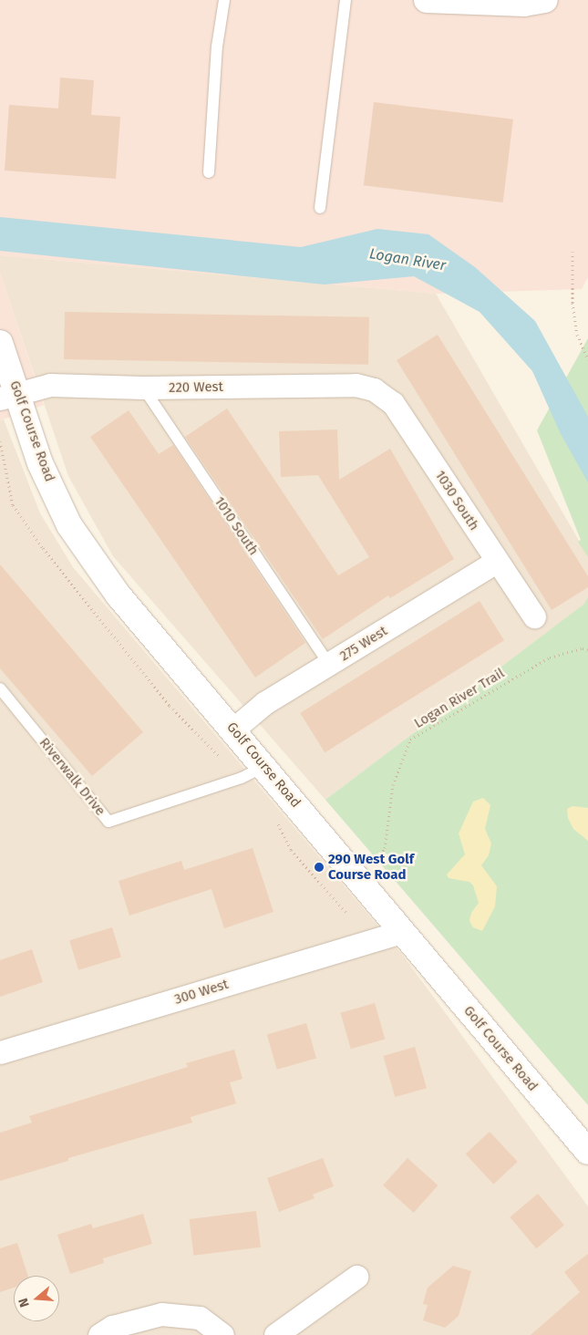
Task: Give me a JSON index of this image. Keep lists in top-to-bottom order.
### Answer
{
  "streets": {
    "street": [
      "220 West",
      "Golf Course Road",
      "1030 South",
      "275 West",
      "300 West"
    ],
    "lane": ["1010 South", "Riverwalk Drive"],
    "path": ["Logan River Trail"]
  },
  "crossings": [
    ["220 West", "Golf Course Road"],
    ["220 West", "1030 South"],
    ["220 West", "1010 South"],
    ["Golf Course Road", "275 West"],
    ["Golf Course Road", "Riverwalk Drive"],
    ["Golf Course Road", "300 West"],
    ["1030 South", "275 West"],
    ["1010 South", "275 West"]
  ],
  "water": ["Logan River"],
  "places": ["290 West Golf Course Road"],
  "north": "left"
}
